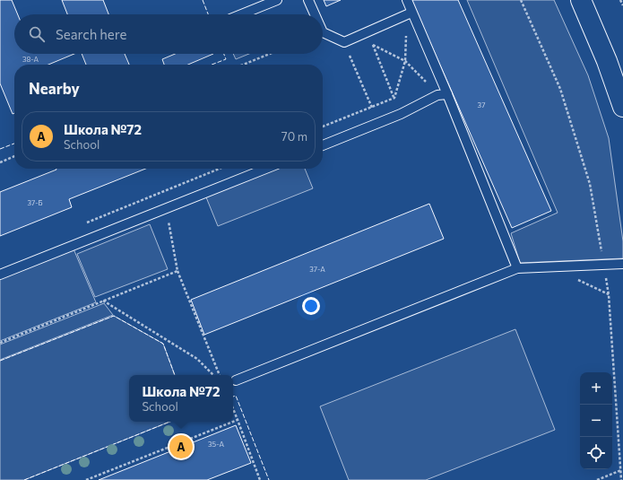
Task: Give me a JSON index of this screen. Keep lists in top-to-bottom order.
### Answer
{
  "house_numbers": [
    "38-А",
    "37",
    "37-Б",
    "37-А",
    "35-А"
  ],
  "page": {
    "search": "Search here",
    "heading": "Nearby",
    "list": [
      {
        "mark": "A",
        "name": "Школа №72",
        "note": "School",
        "value": "70 m"
      }
    ],
    "map_buttons": ["+", "−"],
    "popup": ["Школа №72", "School"],
    "pins": "A"
  }
}
